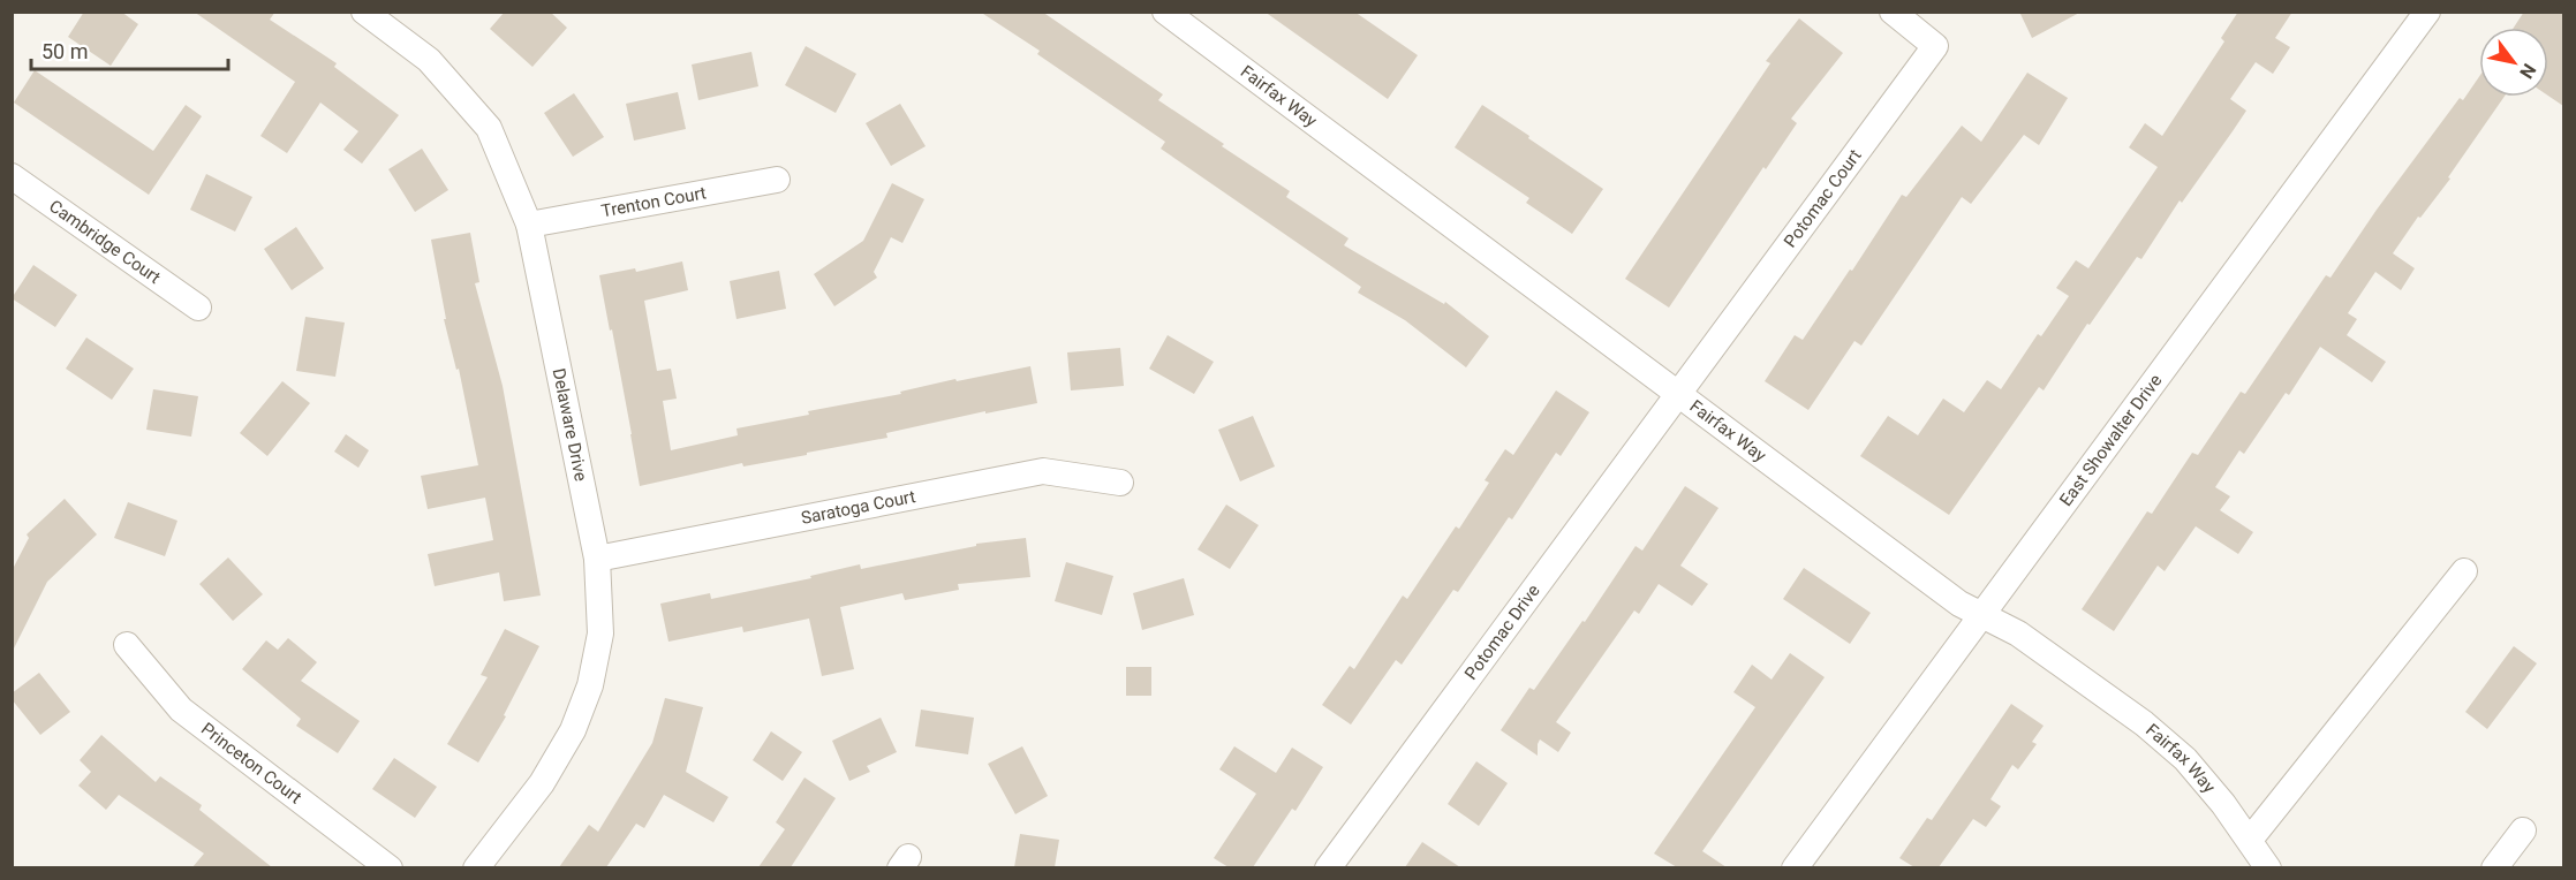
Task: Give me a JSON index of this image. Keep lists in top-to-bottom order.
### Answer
{
  "streets": {
    "street": [
      "Fairfax Way",
      "Potomac Court",
      "Trenton Court",
      "Cambridge Court",
      "Delaware Drive",
      "East Showalter Drive",
      "Saratoga Court",
      "Potomac Drive",
      "Princeton Court"
    ]
  },
  "crossings": [
    ["Fairfax Way", "Potomac Court"],
    ["Fairfax Way", "East Showalter Drive"],
    ["Fairfax Way", "Potomac Drive"],
    ["Potomac Court", "Potomac Drive"],
    ["Trenton Court", "Delaware Drive"],
    ["Delaware Drive", "Saratoga Court"]
  ],
  "scale_bar": "50 m",
  "north": "bottom right"
}
